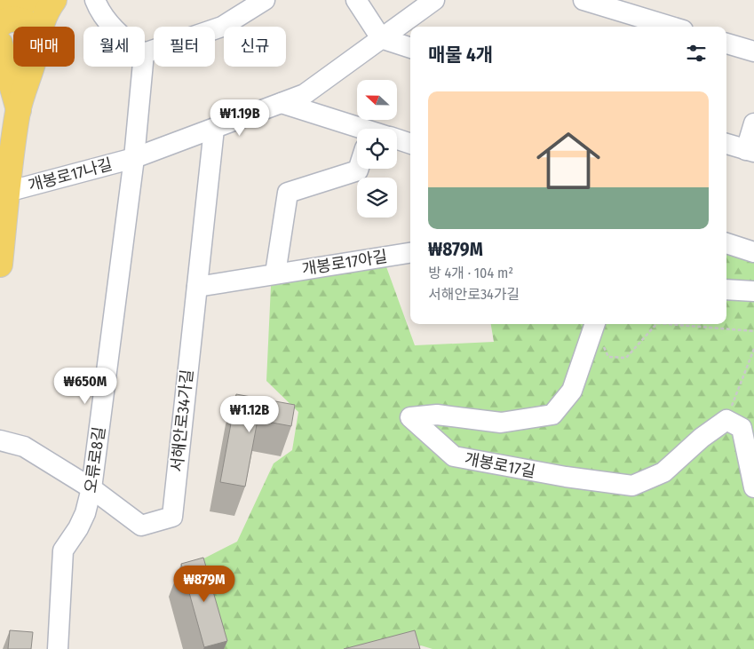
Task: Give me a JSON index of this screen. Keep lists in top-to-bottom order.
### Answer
{
  "streets": {
    "street": [
      "개봉로17나길",
      "개봉로17아길",
      "서해안로34가길",
      "오류로8길",
      "개봉로17길"
    ]
  },
  "crossings": [
    ["개봉로17나길", "서해안로34가길"],
    ["개봉로17나길", "오류로8길"],
    ["개봉로17아길", "서해안로34가길"],
    ["서해안로34가길", "오류로8길"]
  ],
  "north": "left",
  "page": {
    "chip": [
      "매매",
      "월세",
      "필터",
      "신규"
    ],
    "heading": "매물 4개",
    "list": [
      {
        "name": "₩879M",
        "note": "방 4개 · 104 m² · 서해안로34가길"
      }
    ],
    "price": [
      "₩1.19B",
      "₩650M",
      "₩1.12B",
      "₩879M"
    ]
  }
}
